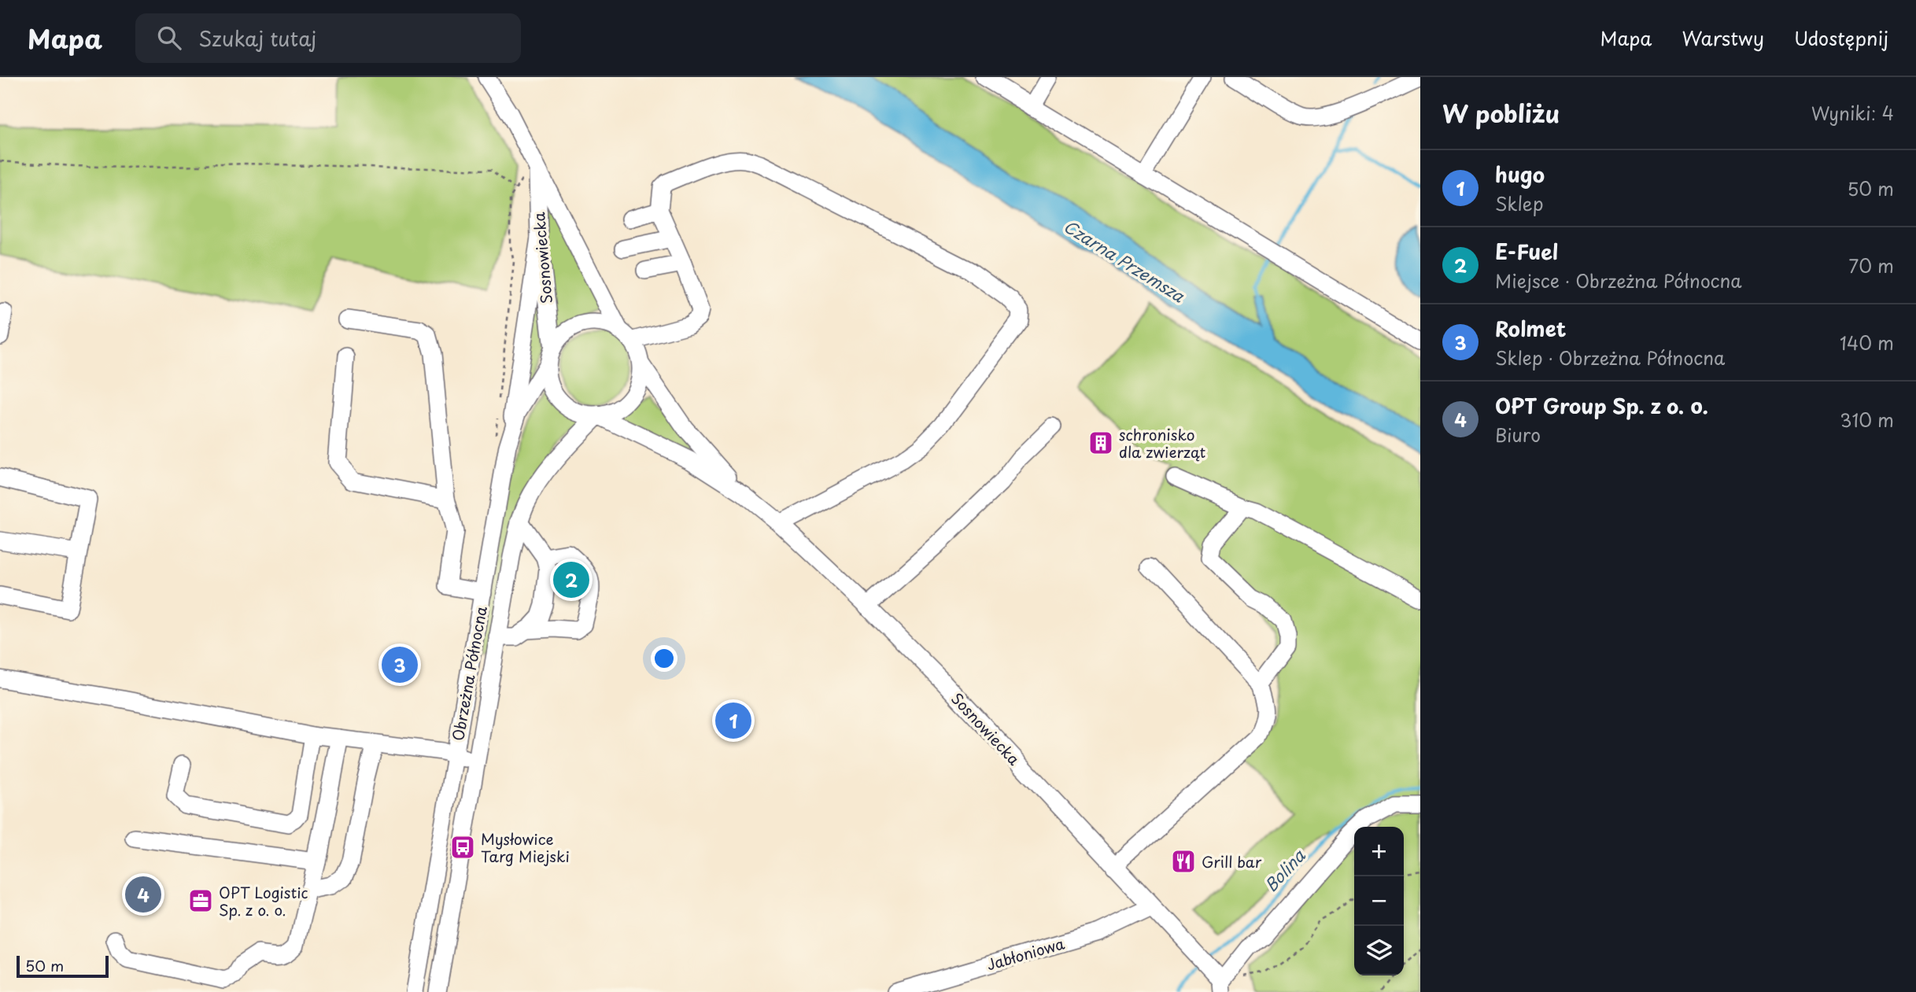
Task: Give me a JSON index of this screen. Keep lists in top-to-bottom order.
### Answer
{
  "streets": {
    "street": ["Sosnowiecka", "Obrzeżna Północna", "Jabłoniowa"]
  },
  "crossings": [
    ["Sosnowiecka", "Obrzeżna Północna"],
    ["Sosnowiecka", "Jabłoniowa"]
  ],
  "water": ["Czarna Przemsza", "Bolina"],
  "places": {
    "building": ["schronisko dla zwierząt"],
    "bus stop": ["Mysłowice Targ Miejski"],
    "restaurant": ["Grill bar"],
    "office": ["OPT Logistic Sp. z o. o."]
  },
  "scale_bar": "50 m",
  "page": {
    "header": "Mapa",
    "search": "Szukaj tutaj",
    "nav": ["Mapa", "Warstwy", "Udostępnij"],
    "heading": ["W pobliżu", "Wyniki: 4"],
    "list": [
      {
        "mark": "1",
        "name": "hugo",
        "note": "Sklep",
        "value": "50 m"
      },
      {
        "mark": "2",
        "name": "E-Fuel",
        "note": "Miejsce · Obrzeżna Północna",
        "value": "70 m"
      },
      {
        "mark": "3",
        "name": "Rolmet",
        "note": "Sklep · Obrzeżna Północna",
        "value": "140 m"
      },
      {
        "mark": "4",
        "name": "OPT Group Sp. z o. o.",
        "note": "Biuro",
        "value": "310 m"
      }
    ],
    "pins": [
      "2",
      "3",
      "1",
      "4"
    ],
    "map_buttons": ["+", "−"],
    "scale": "50 m"
  }
}
